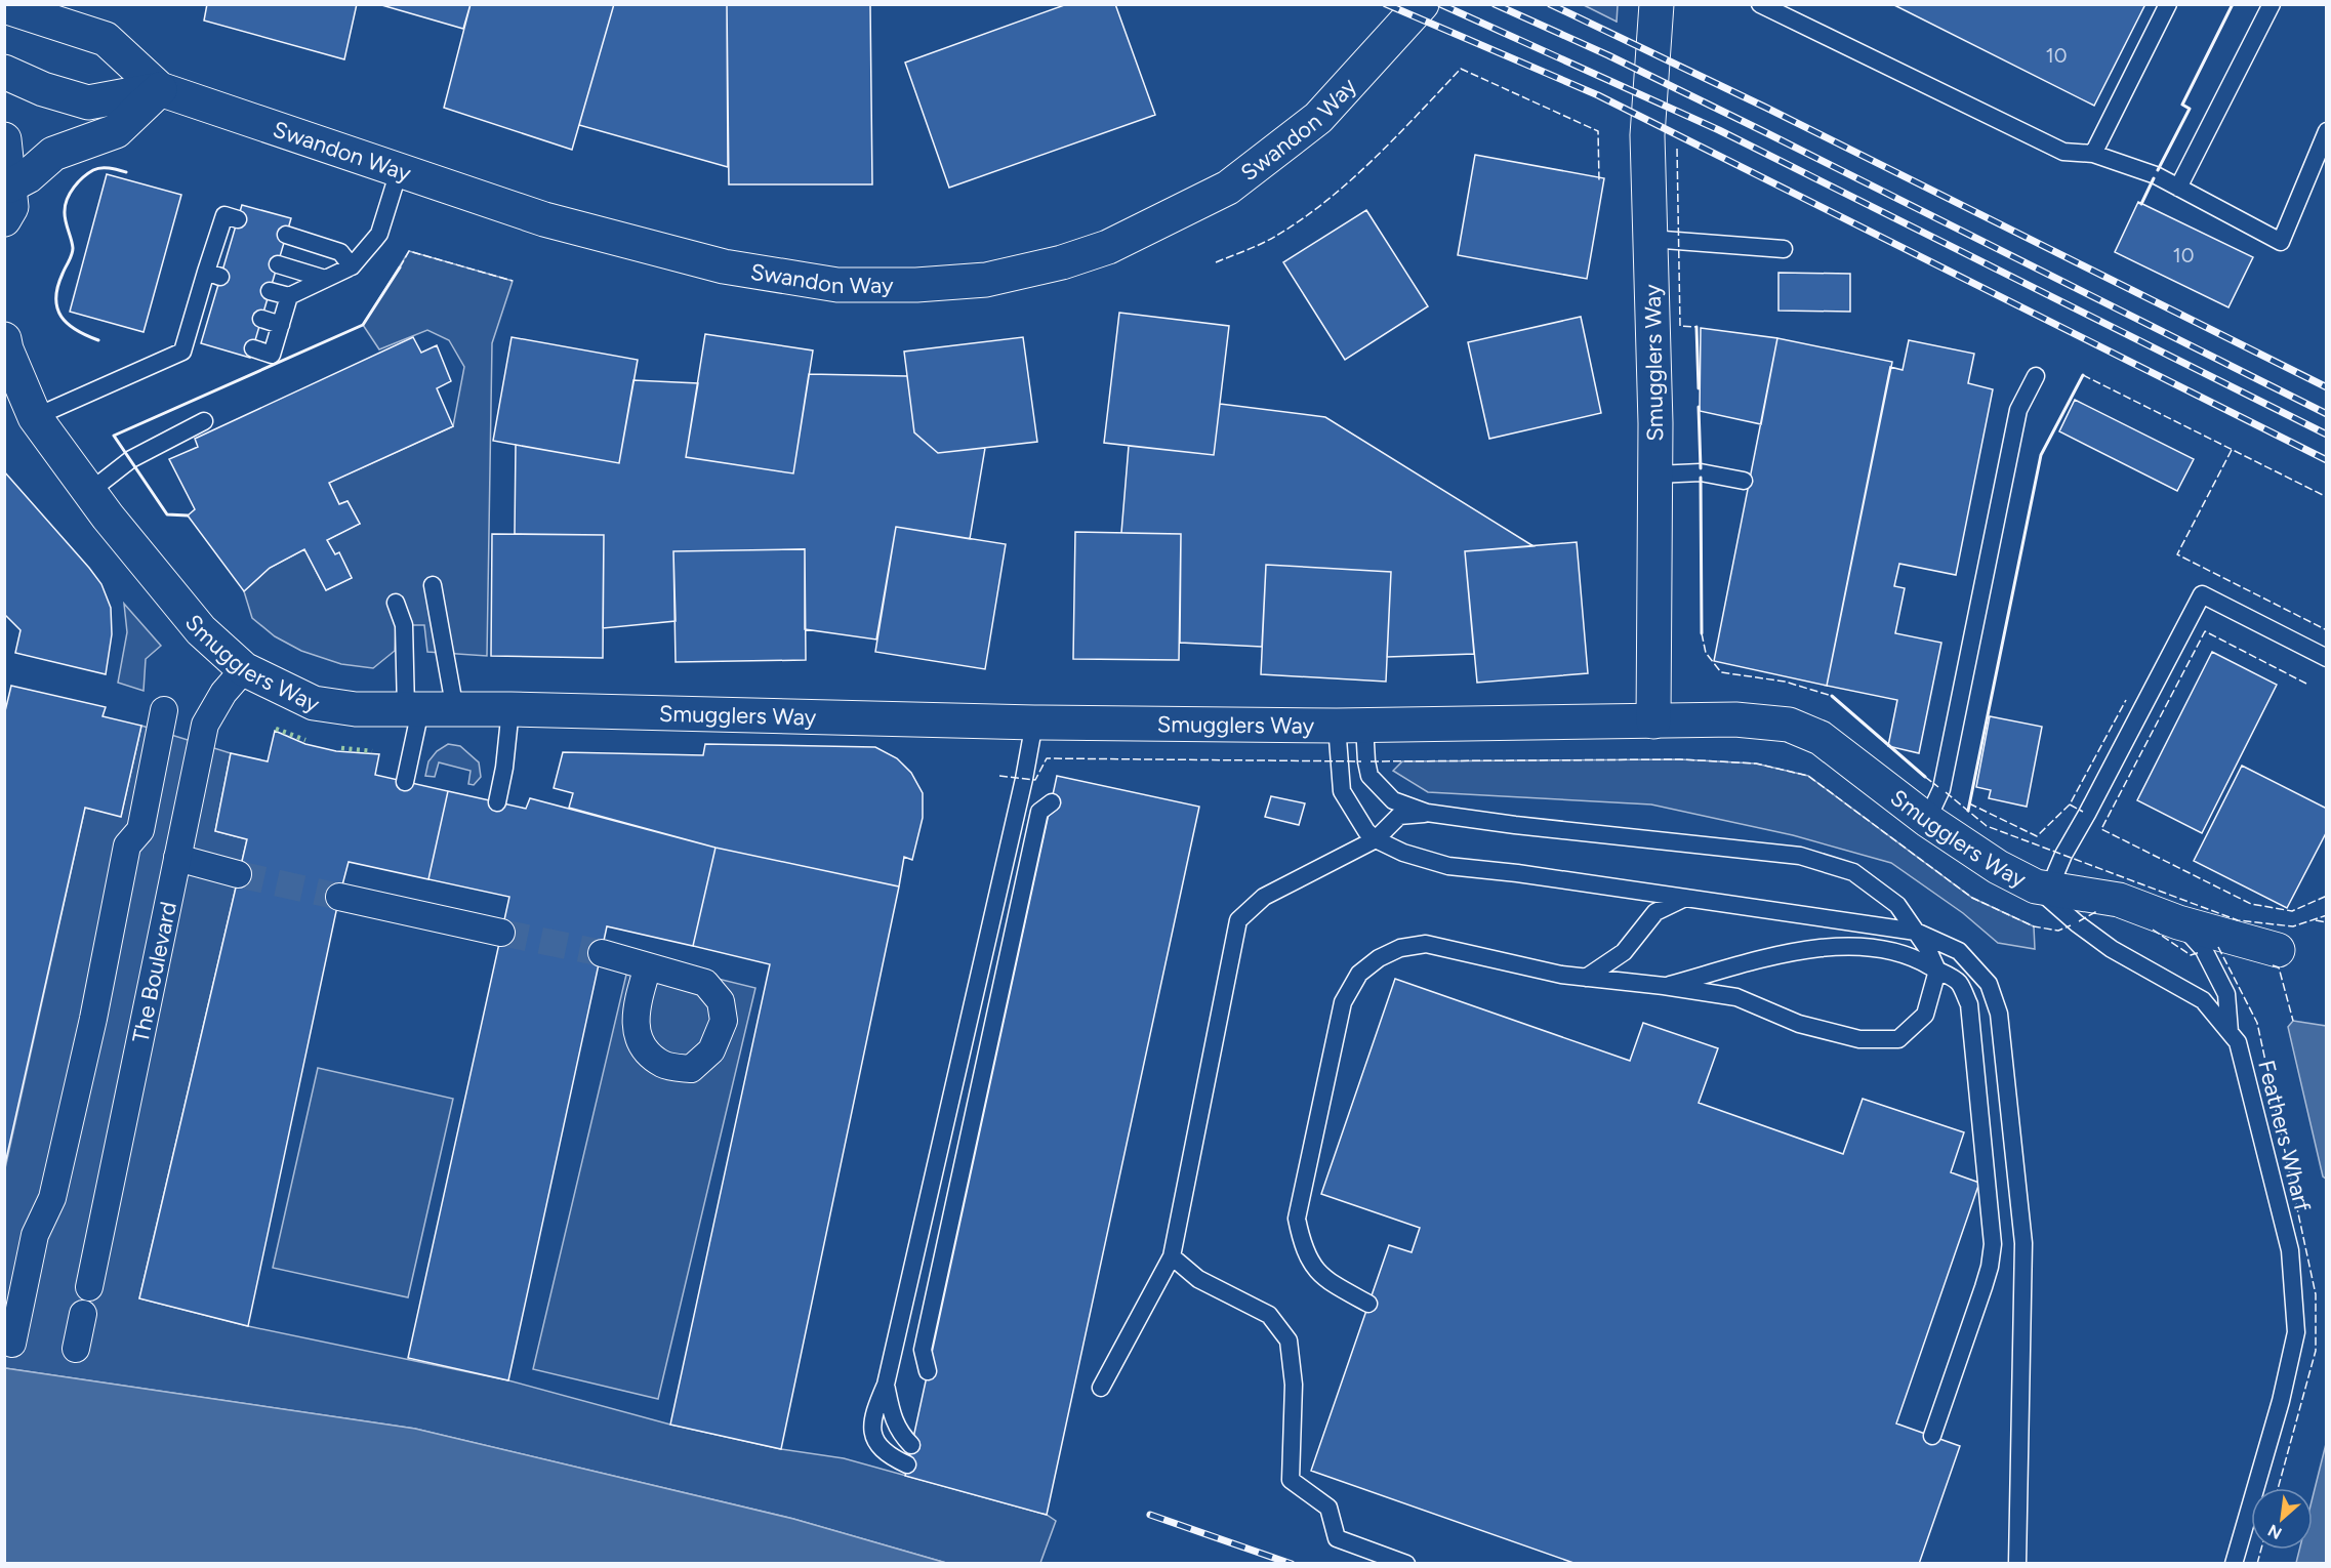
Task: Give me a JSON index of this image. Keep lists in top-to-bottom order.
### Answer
{
  "streets": {
    "main road": ["Swandon Way", "Smugglers Way"],
    "street": ["The Boulevard"],
    "lane": ["Feathers Wharf"]
  },
  "crossings": [
    ["Smugglers Way", "The Boulevard"],
    ["Smugglers Way", "Feathers Wharf"]
  ],
  "house_numbers": ["10", "10"],
  "north": "bottom left"
}
